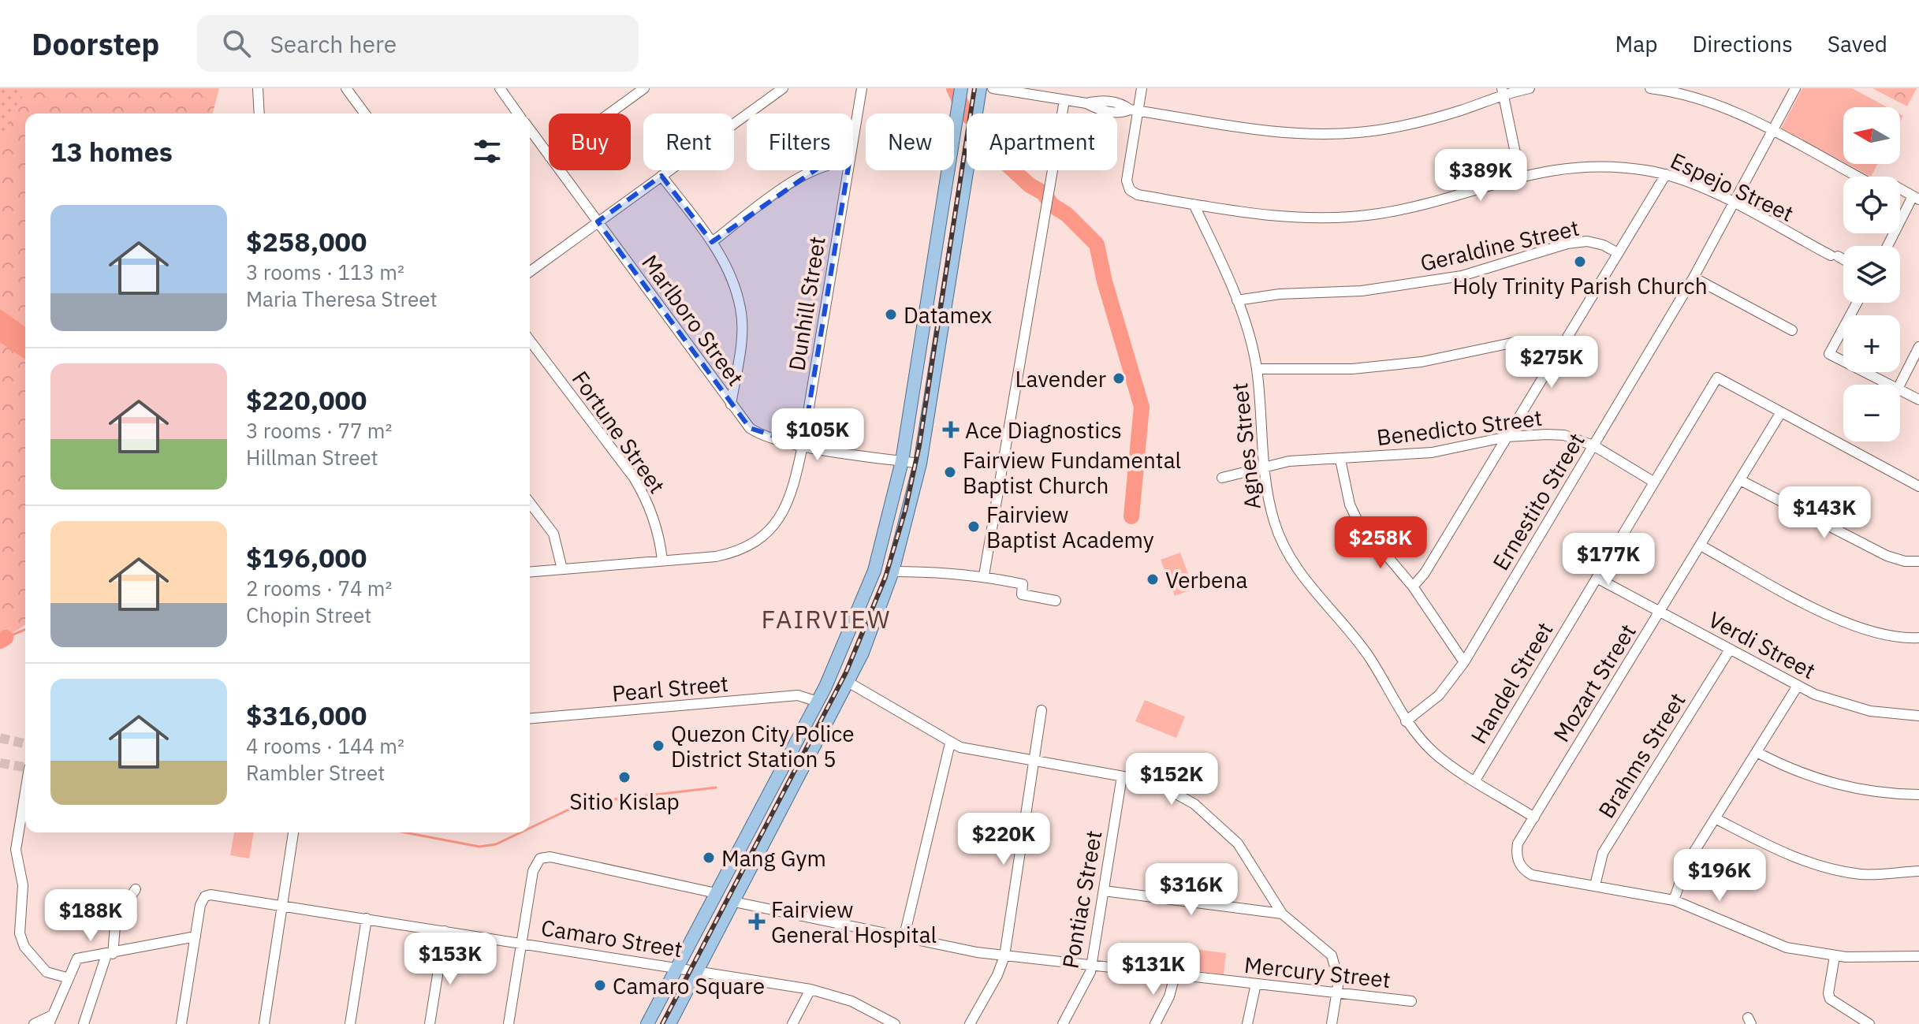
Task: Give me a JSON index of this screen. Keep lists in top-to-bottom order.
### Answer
{
  "streets": {
    "street": [
      "Espejo Street",
      "Geraldine Street",
      "Dunhill Street",
      "Marlboro Street",
      "Benedicto Street",
      "Fortune Street",
      "Agnes Street",
      "Ernestito Street",
      "Verdi Street",
      "Handel Street",
      "Mozart Street",
      "Pearl Street",
      "Brahms Street",
      "Pontiac Street",
      "Camaro Street",
      "Mercury Street"
    ]
  },
  "crossings": [
    ["Espejo Street", "Agnes Street"],
    ["Espejo Street", "Ernestito Street"],
    ["Geraldine Street", "Agnes Street"],
    ["Dunhill Street", "Marlboro Street"],
    ["Dunhill Street", "Fortune Street"],
    ["Benedicto Street", "Agnes Street"],
    ["Benedicto Street", "Ernestito Street"],
    ["Benedicto Street", "Handel Street"],
    ["Agnes Street", "Ernestito Street"],
    ["Agnes Street", "Handel Street"],
    ["Agnes Street", "Mozart Street"],
    ["Verdi Street", "Handel Street"],
    ["Verdi Street", "Mozart Street"],
    ["Verdi Street", "Brahms Street"],
    ["Handel Street", "Mozart Street"],
    ["Mozart Street", "Brahms Street"],
    ["Pontiac Street", "Mercury Street"]
  ],
  "districts": ["FAIRVIEW"],
  "places": {
    "other": [
      "Holy Trinity Parish Church",
      "Datamex",
      "Lavender",
      "Fairview Fundamental Baptist Church",
      "Fairview Baptist Academy",
      "Verbena",
      "Quezon City Police District Station 5",
      "Sitio Kislap",
      "Mang Gym",
      "Camaro Square"
    ],
    "health": ["Ace Diagnostics", "Fairview General Hospital"]
  },
  "north": "left",
  "page": {
    "header": "Doorstep",
    "search": "Search here",
    "nav": ["Map", "Directions", "Saved"],
    "map_buttons": ["+", "−"],
    "chip": [
      "Buy",
      "Rent",
      "Filters",
      "New",
      "Apartment"
    ],
    "heading": "13 homes",
    "price": [
      "$389K",
      "$275K",
      "$105K",
      "$143K",
      "$258K",
      "$177K",
      "$152K",
      "$220K",
      "$196K",
      "$316K",
      "$188K",
      "$153K",
      "$131K"
    ],
    "list": [
      {
        "name": "$258,000",
        "note": "3 rooms · 113 m² · Maria Theresa Street"
      },
      {
        "name": "$220,000",
        "note": "3 rooms · 77 m² · Hillman Street"
      },
      {
        "name": "$196,000",
        "note": "2 rooms · 74 m² · Chopin Street"
      },
      {
        "name": "$316,000",
        "note": "4 rooms · 144 m² · Rambler Street"
      }
    ]
  }
}
